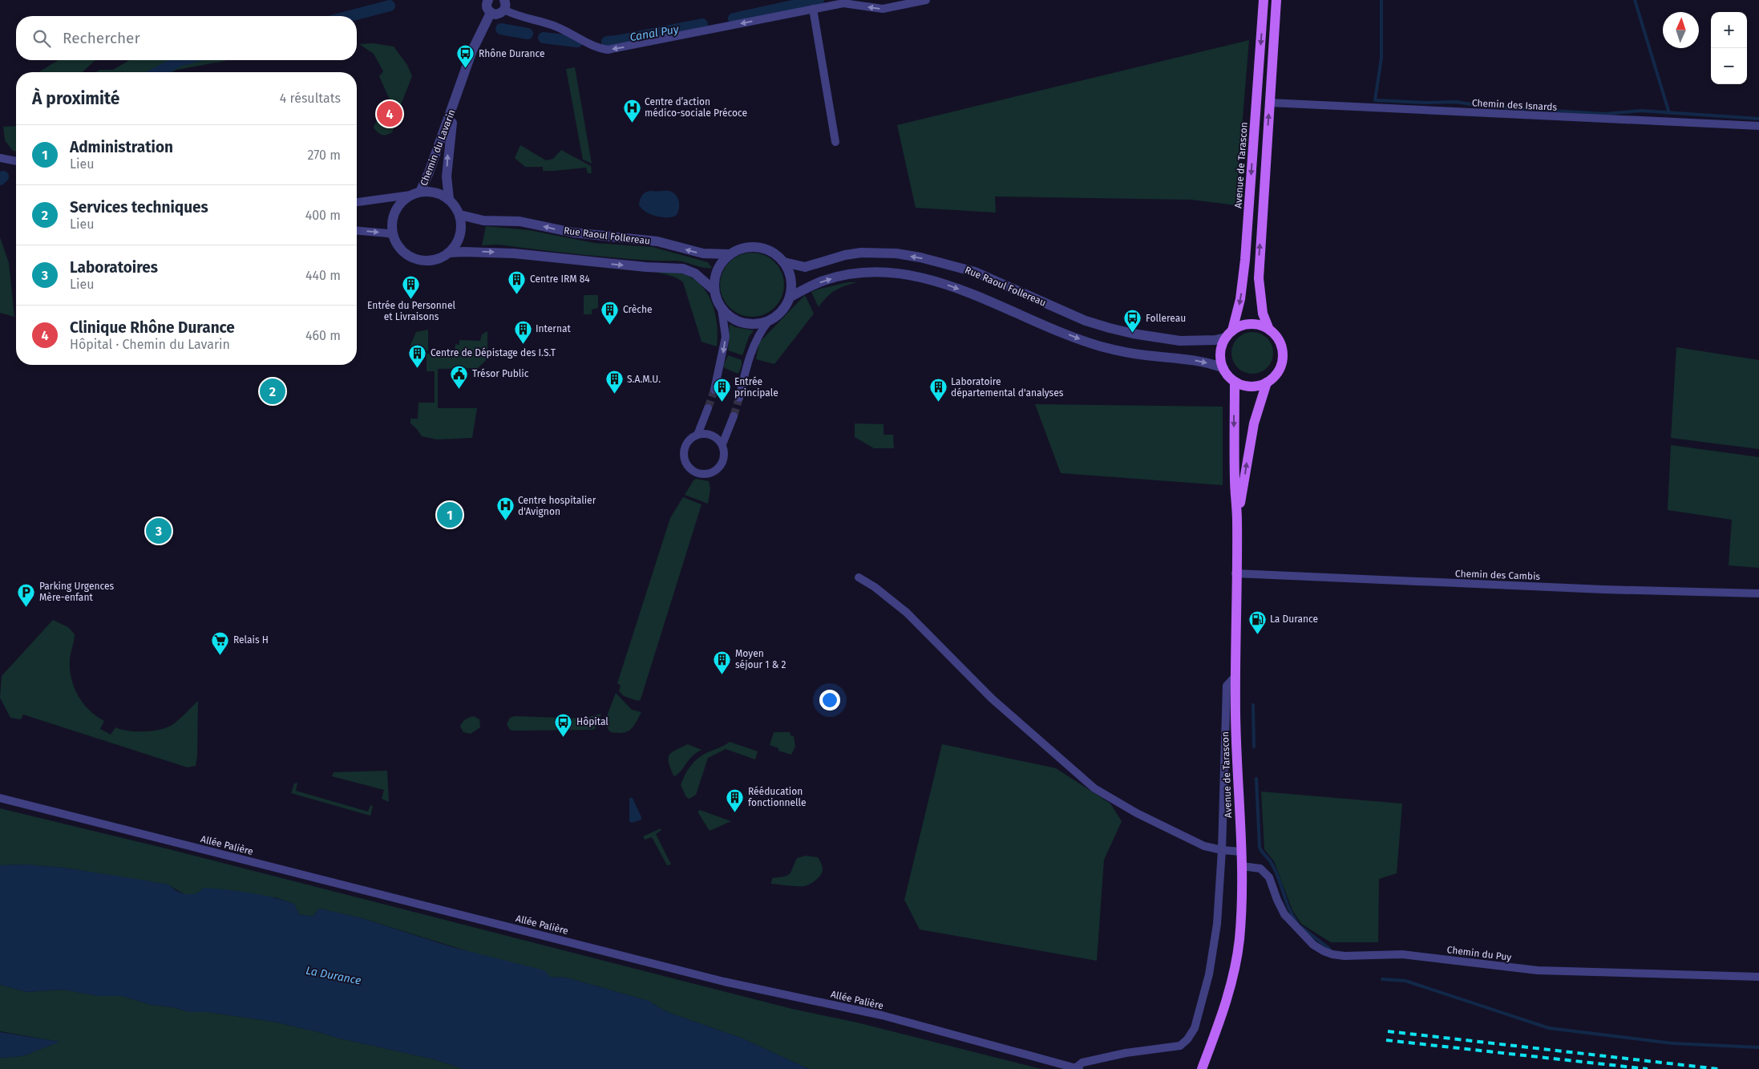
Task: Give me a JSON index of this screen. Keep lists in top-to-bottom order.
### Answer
{
  "streets": {
    "main road": ["Avenue de Tarascon"],
    "street": [
      "Chemin des Isnards",
      "Chemin du Lavarin",
      "Rue Raoul Follereau",
      "Chemin des Cambis",
      "Allée Palière",
      "Chemin du Puy"
    ]
  },
  "crossings": [
    ["Chemin du Lavarin", "Rue Raoul Follereau"],
    ["Avenue de Tarascon", "Rue Raoul Follereau"],
    ["Avenue de Tarascon", "Chemin des Cambis"],
    ["Avenue de Tarascon", "Chemin du Puy"]
  ],
  "water": ["Canal Puy", "La Durance"],
  "places": {
    "bus stop": ["Rhône Durance", "Follereau", "Hôpital"],
    "hospital": ["Centre d’action médico-sociale Précoce", "Centre hospitalier d'Avignon"],
    "building": [
      "Centre IRM 84",
      "Entrée du Personnel et Livraisons",
      "Crèche",
      "Internat",
      "Centre de Dépistage des I.S.T",
      "S.A.M.U.",
      "Entrée principale",
      "Laboratoire départemental d'analyses",
      "Moyen séjour 1 & 2",
      "Rééducation fonctionnelle"
    ],
    "public building": ["Trésor Public"],
    "parking": ["Parking Urgences Mère-enfant"],
    "fuel station": ["La Durance"],
    "supermarket": ["Relais H"]
  },
  "north": "top",
  "page": {
    "map_buttons": ["+", "−"],
    "search": "Rechercher",
    "heading": ["À proximité", "4 résultats"],
    "pins": [
      "4",
      "2",
      "1",
      "3"
    ],
    "list": [
      {
        "mark": "1",
        "name": "Administration",
        "note": "Lieu",
        "value": "270 m"
      },
      {
        "mark": "2",
        "name": "Services techniques",
        "note": "Lieu",
        "value": "400 m"
      },
      {
        "mark": "3",
        "name": "Laboratoires",
        "note": "Lieu",
        "value": "440 m"
      },
      {
        "mark": "4",
        "name": "Clinique Rhône Durance",
        "note": "Hôpital · Chemin du Lavarin",
        "value": "460 m"
      }
    ]
  }
}
